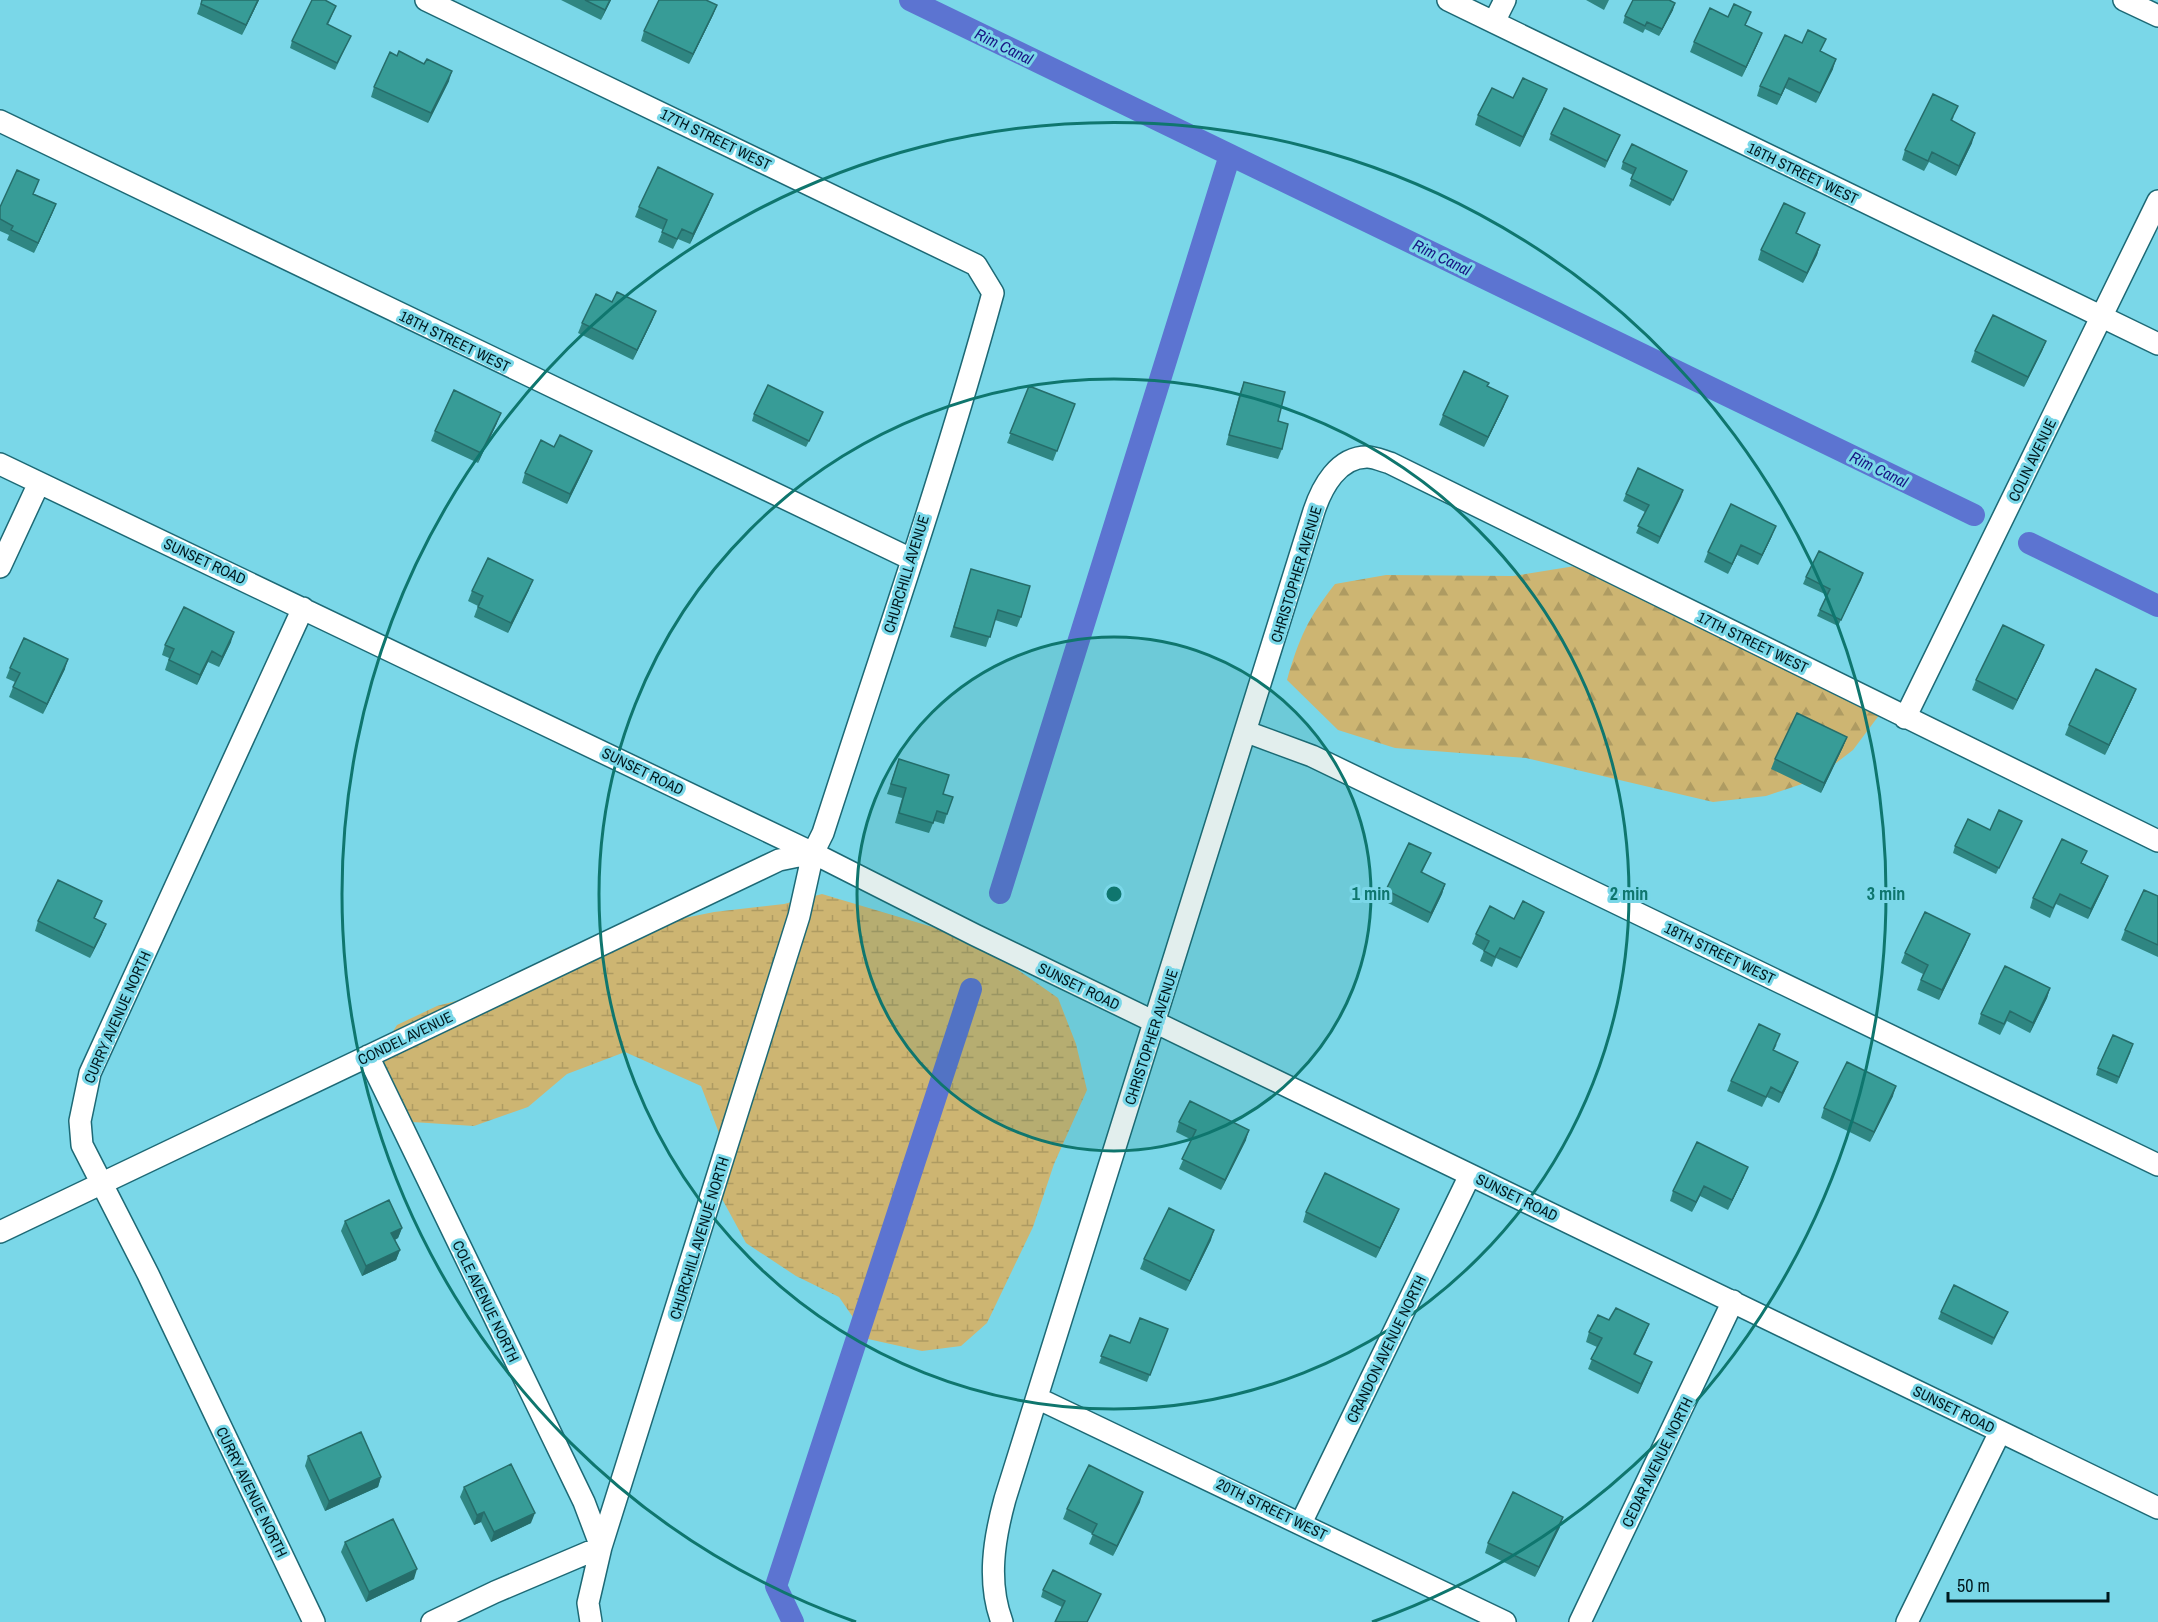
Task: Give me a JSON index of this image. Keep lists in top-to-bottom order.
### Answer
{
  "streets": {
    "street": [
      "17TH STREET WEST",
      "16TH STREET WEST",
      "18TH STREET WEST",
      "COLIN AVENUE",
      "SUNSET ROAD",
      "CHURCHILL AVENUE",
      "CHRISTOPHER AVENUE",
      "CURRY AVENUE NORTH",
      "CONDEL AVENUE",
      "CHURCHILL AVENUE NORTH",
      "COLE AVENUE NORTH",
      "CRANDON AVENUE NORTH",
      "CEDAR AVENUE NORTH",
      "20TH STREET WEST"
    ]
  },
  "crossings": [
    ["17TH STREET WEST", "COLIN AVENUE"],
    ["17TH STREET WEST", "CHURCHILL AVENUE"],
    ["17TH STREET WEST", "CHRISTOPHER AVENUE"],
    ["16TH STREET WEST", "COLIN AVENUE"],
    ["18TH STREET WEST", "CHURCHILL AVENUE"],
    ["18TH STREET WEST", "CHRISTOPHER AVENUE"],
    ["SUNSET ROAD", "CHURCHILL AVENUE"],
    ["SUNSET ROAD", "CHRISTOPHER AVENUE"],
    ["SUNSET ROAD", "CURRY AVENUE NORTH"],
    ["SUNSET ROAD", "CONDEL AVENUE"],
    ["SUNSET ROAD", "CHURCHILL AVENUE NORTH"],
    ["SUNSET ROAD", "CRANDON AVENUE NORTH"],
    ["SUNSET ROAD", "CEDAR AVENUE NORTH"],
    ["CHURCHILL AVENUE", "CONDEL AVENUE"],
    ["CHURCHILL AVENUE", "CHURCHILL AVENUE NORTH"],
    ["CHRISTOPHER AVENUE", "20TH STREET WEST"],
    ["CURRY AVENUE NORTH", "CONDEL AVENUE"],
    ["CONDEL AVENUE", "CHURCHILL AVENUE NORTH"],
    ["CONDEL AVENUE", "COLE AVENUE NORTH"],
    ["CHURCHILL AVENUE NORTH", "COLE AVENUE NORTH"],
    ["CRANDON AVENUE NORTH", "20TH STREET WEST"]
  ],
  "water": ["Rim Canal"],
  "scale_bar": "50 m",
  "rings": ["1 min", "2 min", "3 min"]
}
